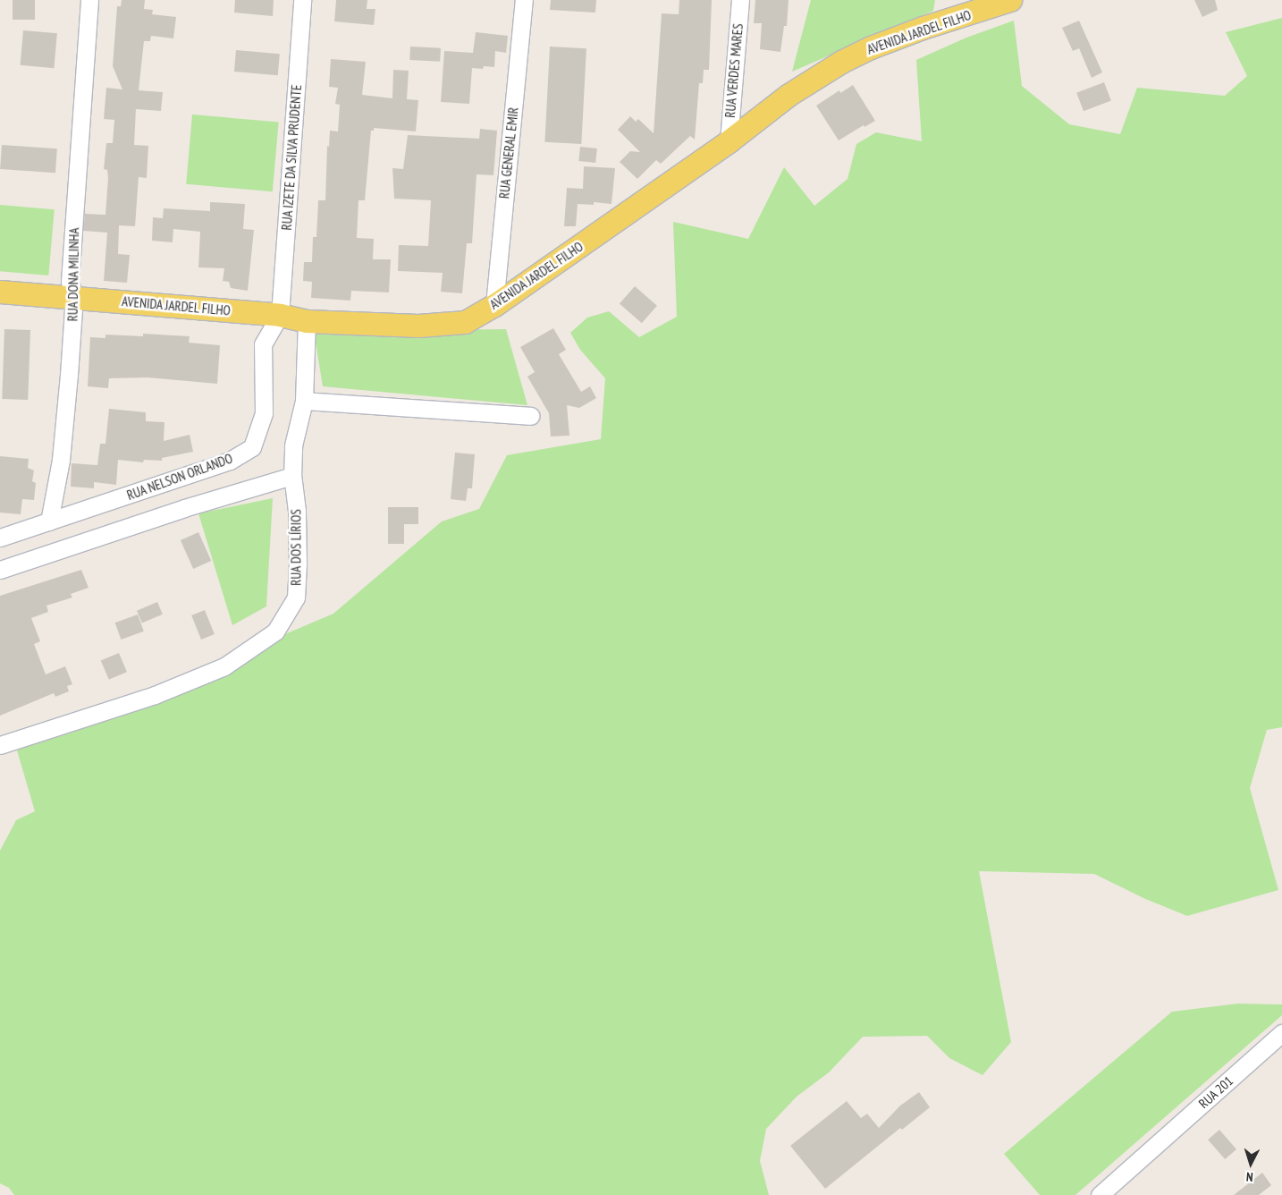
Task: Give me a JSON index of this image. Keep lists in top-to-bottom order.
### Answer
{
  "streets": {
    "main road": ["AVENIDA JARDEL FILHO"],
    "street": [
      "RUA VERDES MARES",
      "RUA GENERAL EMIR",
      "RUA IZETE DA SILVA PRUDENTE",
      "RUA DONA MILINHA",
      "RUA NELSON ORLANDO",
      "RUA DOS LÍRIOS",
      "RUA 201"
    ]
  },
  "crossings": [
    ["AVENIDA JARDEL FILHO", "RUA VERDES MARES"],
    ["AVENIDA JARDEL FILHO", "RUA GENERAL EMIR"],
    ["AVENIDA JARDEL FILHO", "RUA IZETE DA SILVA PRUDENTE"],
    ["AVENIDA JARDEL FILHO", "RUA DONA MILINHA"],
    ["AVENIDA JARDEL FILHO", "RUA NELSON ORLANDO"],
    ["AVENIDA JARDEL FILHO", "RUA DOS LÍRIOS"],
    ["RUA IZETE DA SILVA PRUDENTE", "RUA NELSON ORLANDO"],
    ["RUA DONA MILINHA", "RUA NELSON ORLANDO"]
  ],
  "north": "bottom"
}
